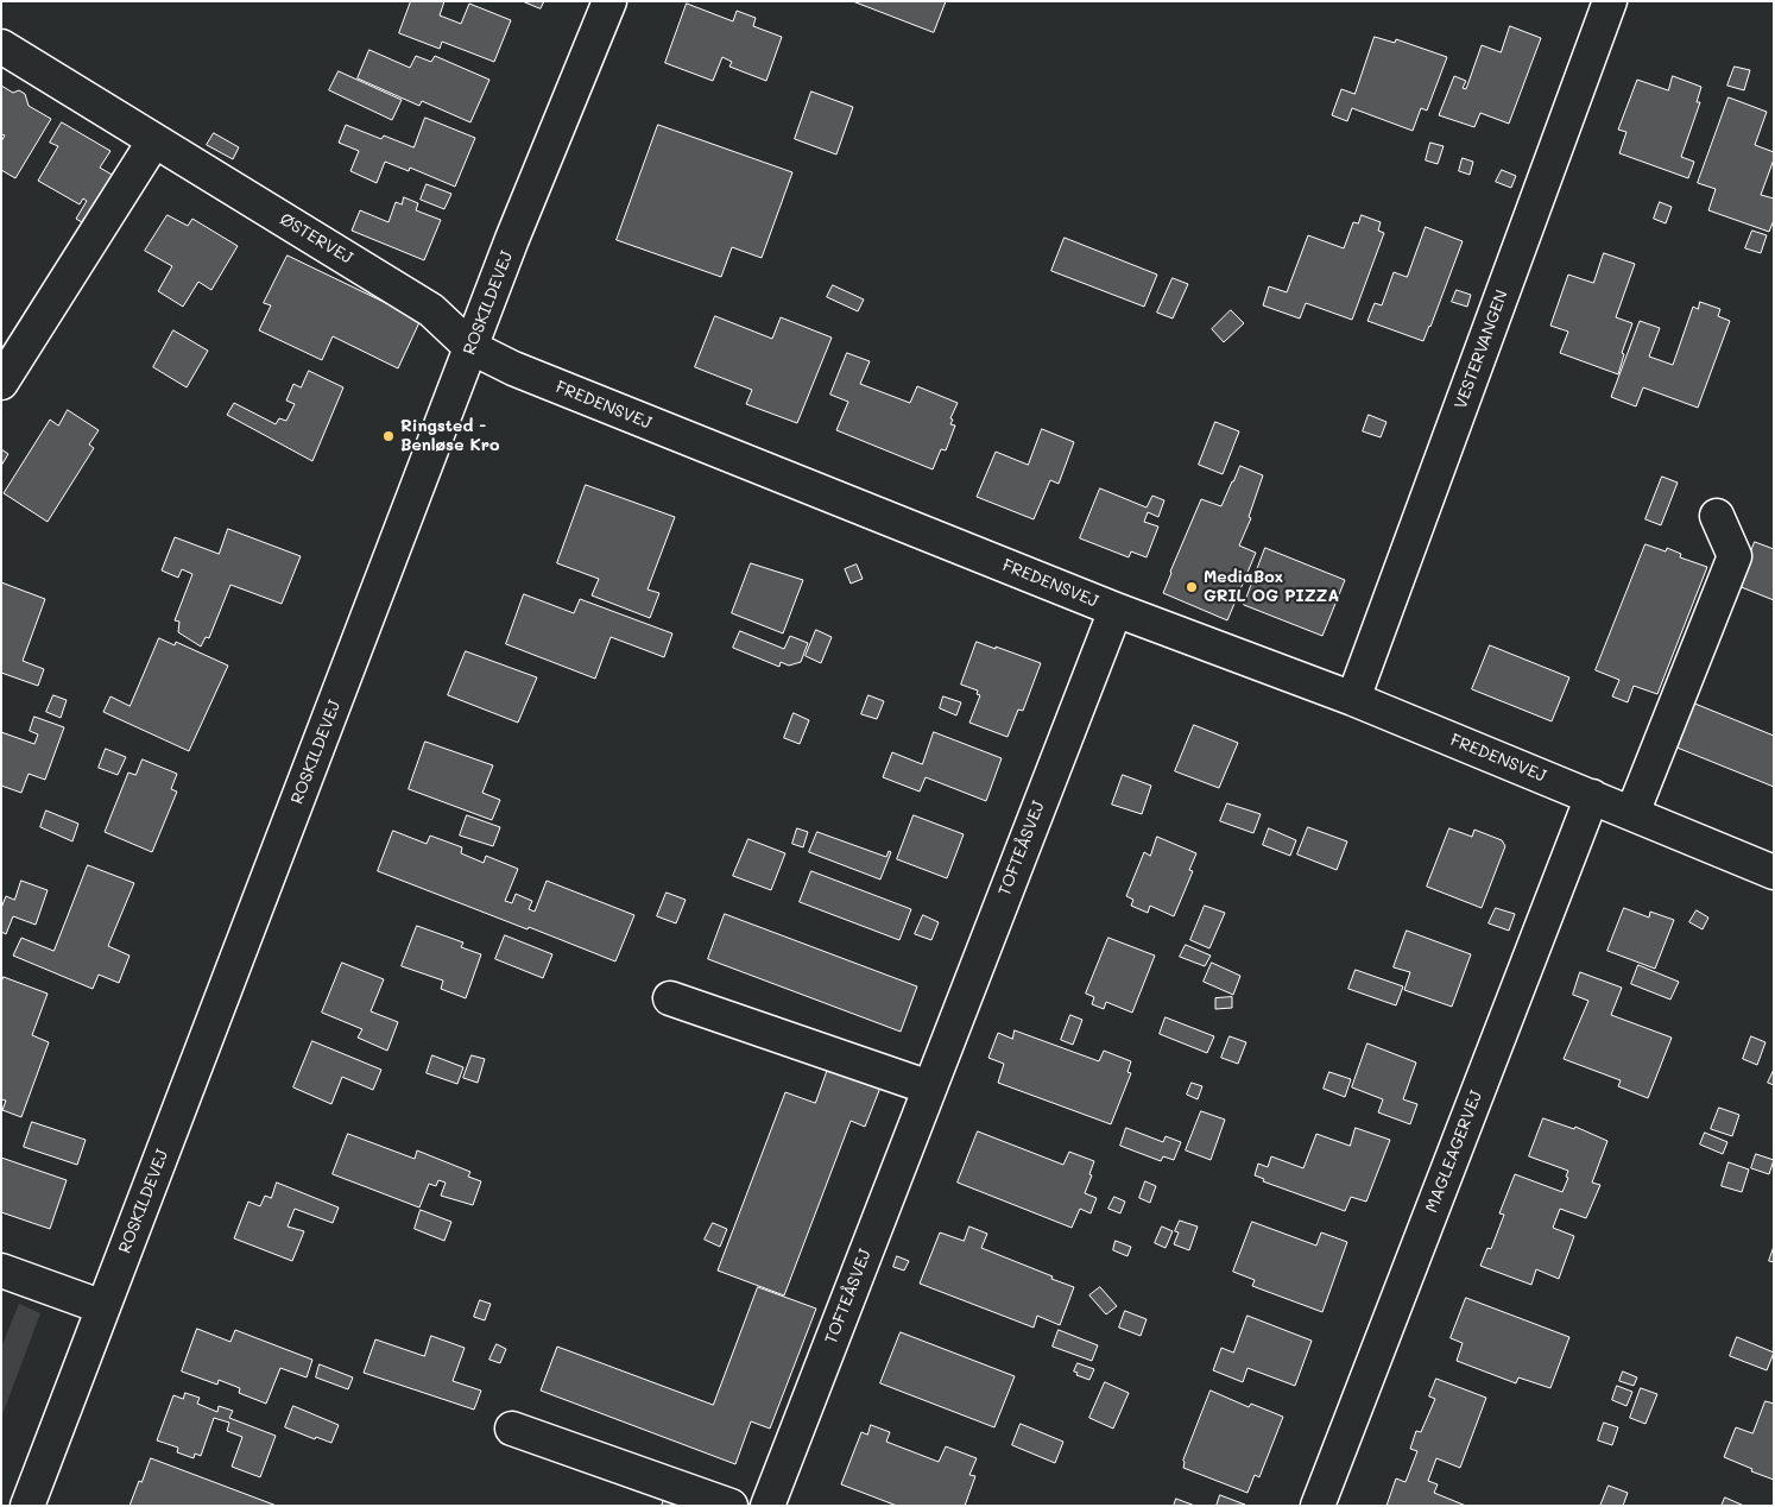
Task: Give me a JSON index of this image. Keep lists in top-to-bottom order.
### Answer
{
  "streets": {
    "street": [
      "ØSTERVEJ",
      "ROSKILDEVEJ",
      "VESTERVANGEN",
      "FREDENSVEJ",
      "TOFTEÅSVEJ",
      "MAGLEAGERVEJ"
    ]
  },
  "crossings": [
    ["ØSTERVEJ", "ROSKILDEVEJ"],
    ["ØSTERVEJ", "FREDENSVEJ"],
    ["ROSKILDEVEJ", "FREDENSVEJ"],
    ["VESTERVANGEN", "FREDENSVEJ"],
    ["FREDENSVEJ", "TOFTEÅSVEJ"],
    ["FREDENSVEJ", "MAGLEAGERVEJ"]
  ],
  "places": ["Ringsted - Benløse Kro", "MediaBox GRIL OG PIZZA"]
}
